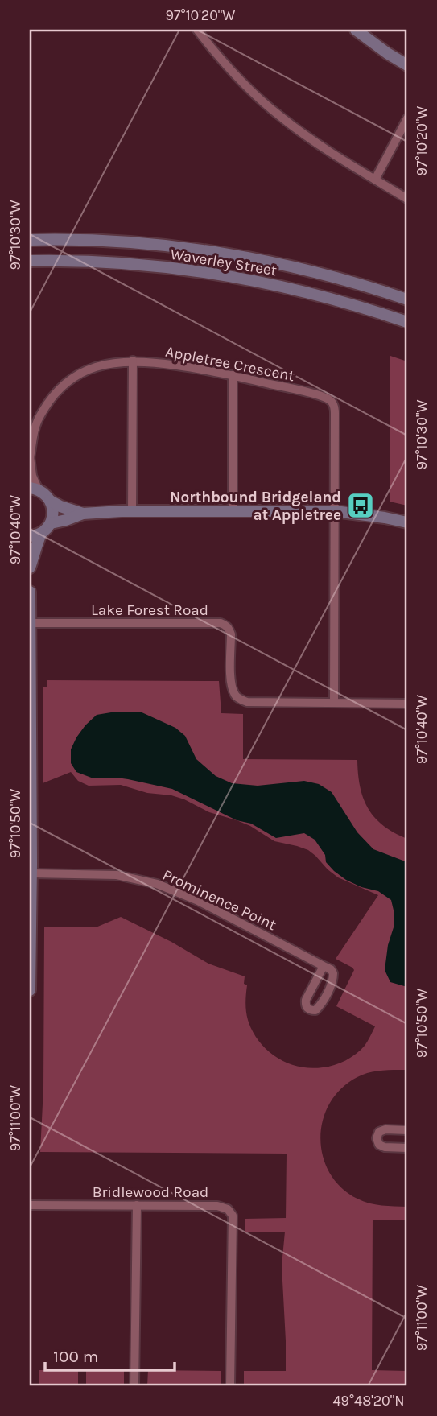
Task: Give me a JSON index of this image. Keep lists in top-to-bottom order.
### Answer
{
  "streets": {
    "street": [
      "Waverley Street",
      "Appletree Crescent",
      "Lake Forest Road",
      "Prominence Point",
      "Bridlewood Road"
    ]
  },
  "places": {
    "bus stop": ["Northbound Bridgeland at Appletree"]
  },
  "scale_bar": "100 m",
  "coordinates": [
    "97°10'20\"W",
    "97°10'30\"W",
    "97°10'40\"W",
    "97°10'50\"W",
    "97°11'00\"W",
    "49°48'20\"N"
  ]
}
